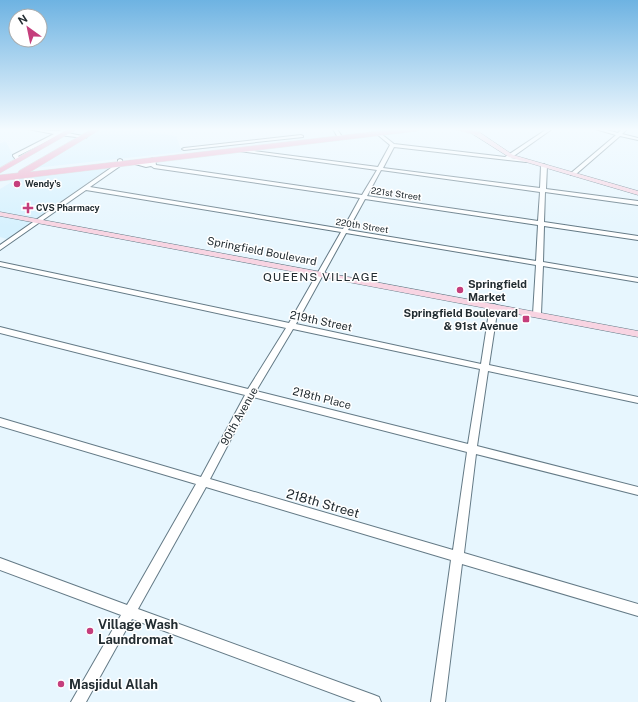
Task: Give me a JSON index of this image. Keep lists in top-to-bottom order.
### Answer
{
  "streets": {
    "main road": ["Springfield Boulevard"],
    "street": [
      "221st Street",
      "220th Street",
      "219th Street",
      "218th Place",
      "90th Avenue",
      "218th Street"
    ]
  },
  "crossings": [
    ["221st Street", "90th Avenue"],
    ["220th Street", "90th Avenue"],
    ["Springfield Boulevard", "90th Avenue"],
    ["219th Street", "90th Avenue"],
    ["218th Place", "90th Avenue"],
    ["90th Avenue", "218th Street"]
  ],
  "districts": ["QUEENS VILLAGE"],
  "places": {
    "other": [
      "Wendy's",
      "Springfield Market",
      "Village Wash Laundromat",
      "Masjidul Allah"
    ],
    "health": ["CVS Pharmacy"],
    "transit": ["Springfield Boulevard & 91st Avenue"]
  },
  "north": "top left"
}
